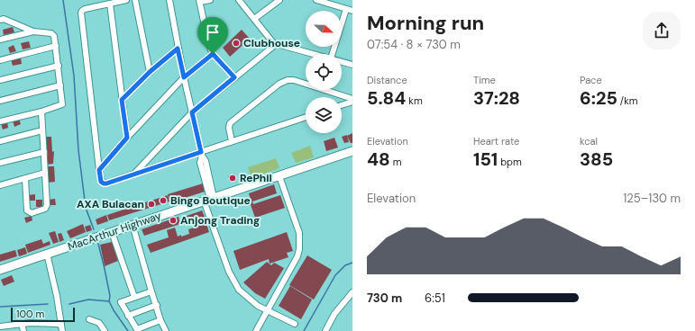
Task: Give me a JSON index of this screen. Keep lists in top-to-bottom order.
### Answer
{
  "streets": {
    "highway": ["MacArthur Highway"]
  },
  "places": [
    "Clubhouse",
    "RePhil",
    "Bingo Boutique",
    "AXA Bulacan",
    "Anjong Trading"
  ],
  "scale_bar": "100 m",
  "north": "right",
  "page": {
    "heading": ["Morning run", "07:54 · 8 × 730 m"],
    "stats": [
      ["Distance", "5.84 km"],
      ["Time", "37:28"],
      ["Pace", "6:25 /km"],
      ["Elevation", "48 m"],
      ["Heart rate", "151 bpm"],
      ["kcal", "385"]
    ],
    "chart": ["Elevation", "125–130 m"],
    "list": [
      {
        "name": "730 m",
        "note": "6:51"
      }
    ],
    "scale": "100 m"
  }
}
